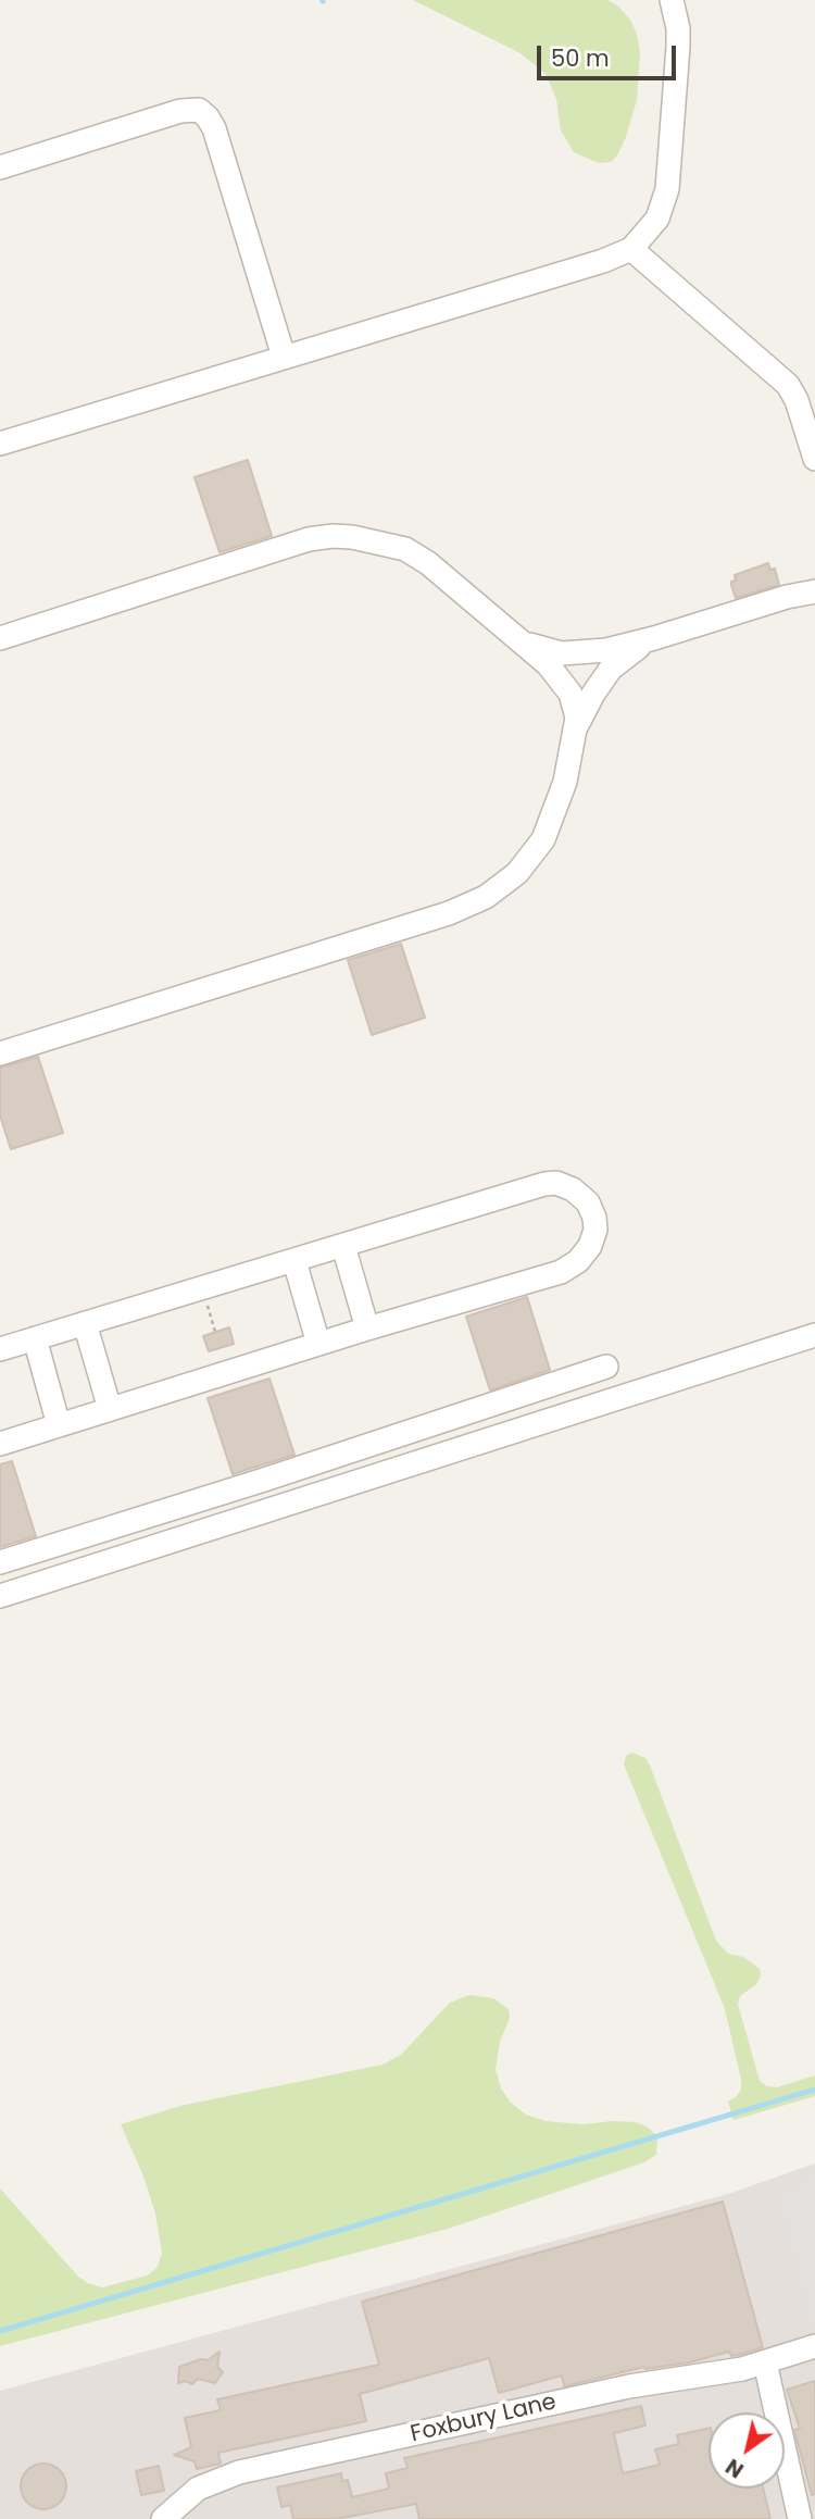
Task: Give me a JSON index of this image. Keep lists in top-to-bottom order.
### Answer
{
  "streets": {
    "lane": ["Foxbury Lane"]
  },
  "scale_bar": "50 m",
  "north": "bottom left"
}
